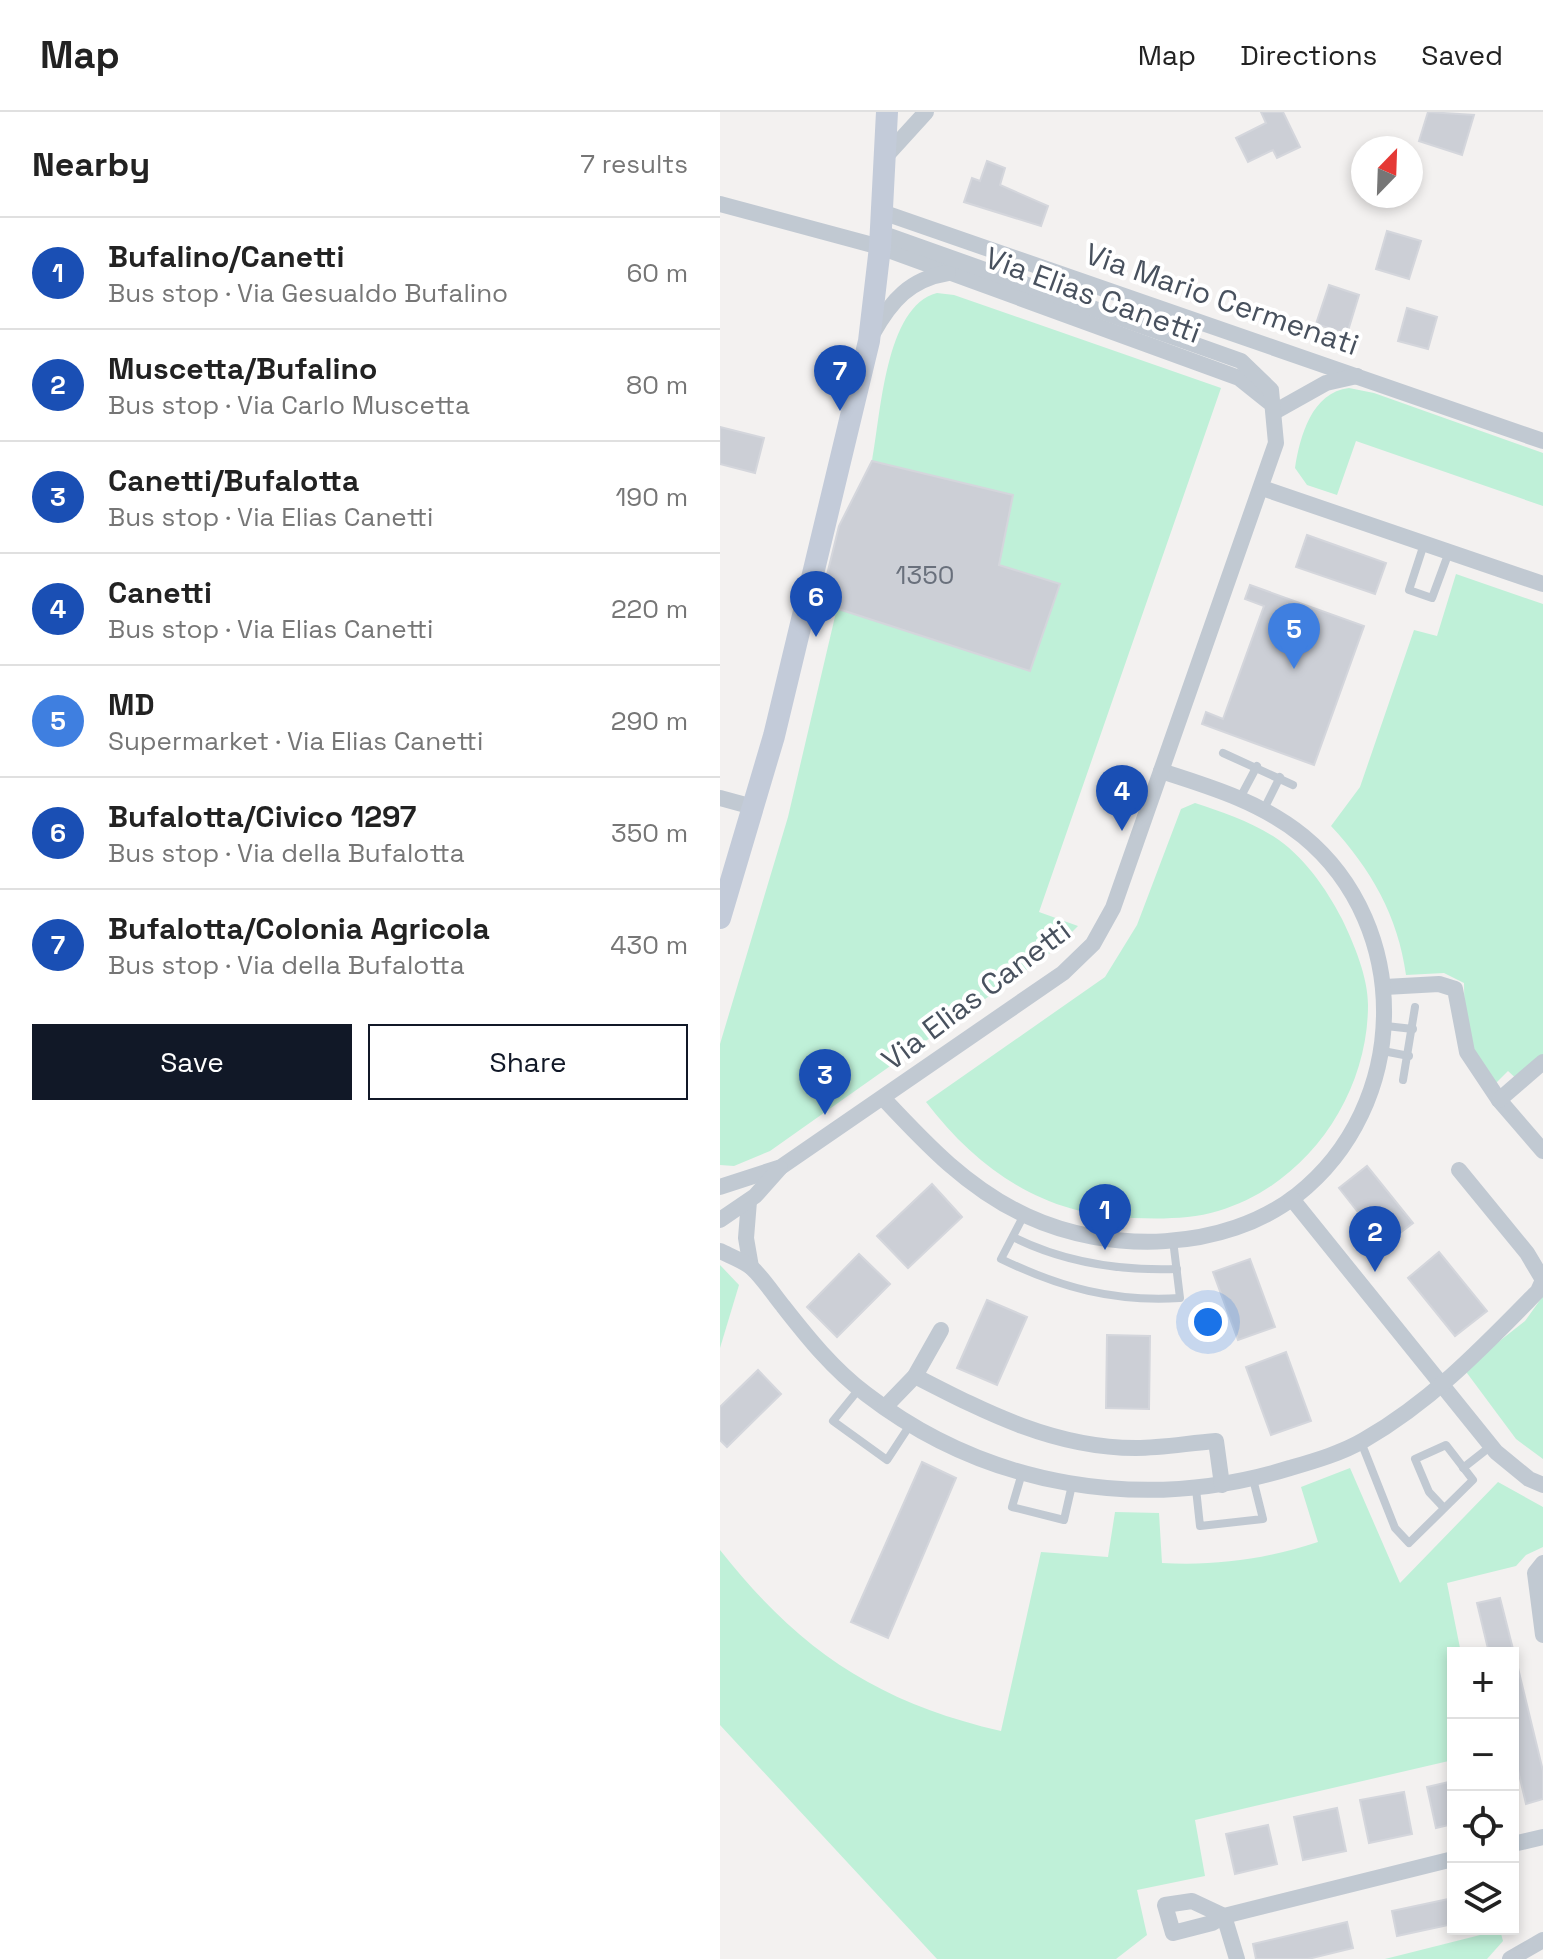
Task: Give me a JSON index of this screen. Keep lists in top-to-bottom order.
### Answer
{
  "streets": {
    "street": ["Via Elias Canetti", "Via Mario Cermenati"]
  },
  "crossings": [
    ["Via Elias Canetti", "Via Mario Cermenati"]
  ],
  "house_numbers": ["1350"],
  "north": "top right",
  "page": {
    "header": "Map",
    "nav": ["Map", "Directions", "Saved"],
    "heading": ["Nearby", "7 results"],
    "list": [
      {
        "mark": "1",
        "name": "Bufalino/Canetti",
        "note": "Bus stop · Via Gesualdo Bufalino",
        "value": "60 m"
      },
      {
        "mark": "2",
        "name": "Muscetta/Bufalino",
        "note": "Bus stop · Via Carlo Muscetta",
        "value": "80 m"
      },
      {
        "mark": "3",
        "name": "Canetti/Bufalotta",
        "note": "Bus stop · Via Elias Canetti",
        "value": "190 m"
      },
      {
        "mark": "4",
        "name": "Canetti",
        "note": "Bus stop · Via Elias Canetti",
        "value": "220 m"
      },
      {
        "mark": "5",
        "name": "MD",
        "note": "Supermarket · Via Elias Canetti",
        "value": "290 m"
      },
      {
        "mark": "6",
        "name": "Bufalotta/Civico 1297",
        "note": "Bus stop · Via della Bufalotta",
        "value": "350 m"
      },
      {
        "mark": "7",
        "name": "Bufalotta/Colonia Agricola",
        "note": "Bus stop · Via della Bufalotta",
        "value": "430 m"
      }
    ],
    "pins": [
      "7",
      "6",
      "5",
      "4",
      "3",
      "1",
      "2"
    ],
    "buttons": ["Save", "Share"],
    "map_buttons": ["+", "−"]
  }
}
